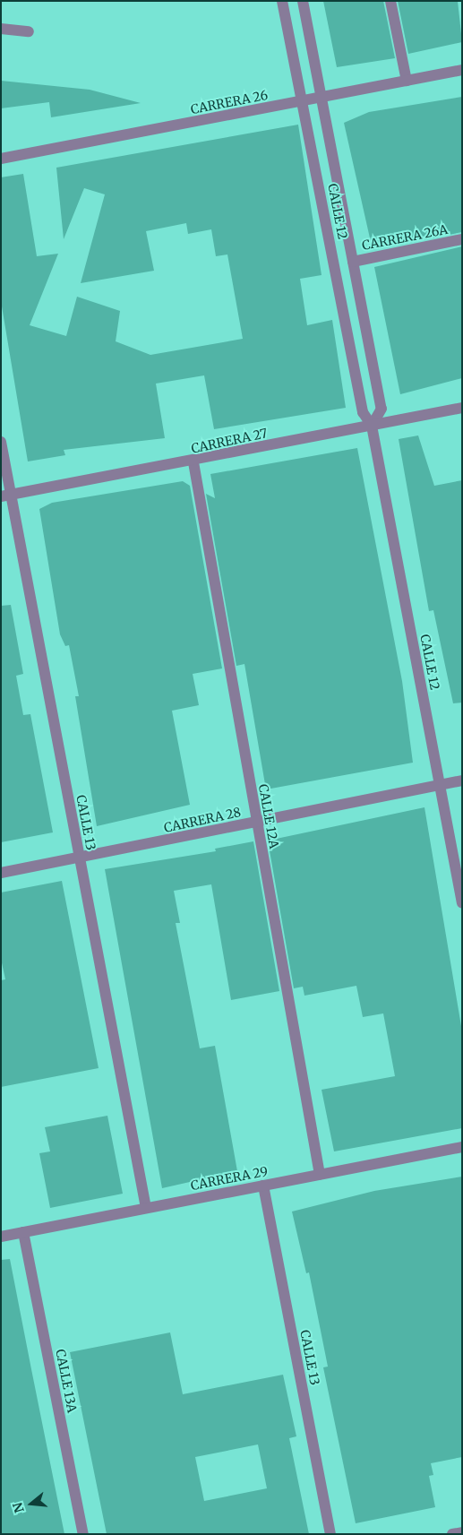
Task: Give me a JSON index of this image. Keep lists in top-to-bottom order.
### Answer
{
  "streets": {
    "street": [
      "CARRERA 26",
      "CALLE 12",
      "CARRERA 26A",
      "CARRERA 27",
      "CALLE 12A",
      "CARRERA 28",
      "CALLE 13",
      "CARRERA 29",
      "CALLE 13A"
    ]
  },
  "crossings": [
    ["CARRERA 26", "CALLE 12"],
    ["CALLE 12", "CARRERA 26A"],
    ["CALLE 12", "CARRERA 27"],
    ["CALLE 12", "CARRERA 28"],
    ["CARRERA 27", "CALLE 12A"],
    ["CARRERA 27", "CALLE 13"],
    ["CALLE 12A", "CARRERA 28"],
    ["CALLE 12A", "CARRERA 29"],
    ["CARRERA 28", "CALLE 13"],
    ["CALLE 13", "CARRERA 29"],
    ["CARRERA 29", "CALLE 13A"]
  ],
  "north": "left"
}
